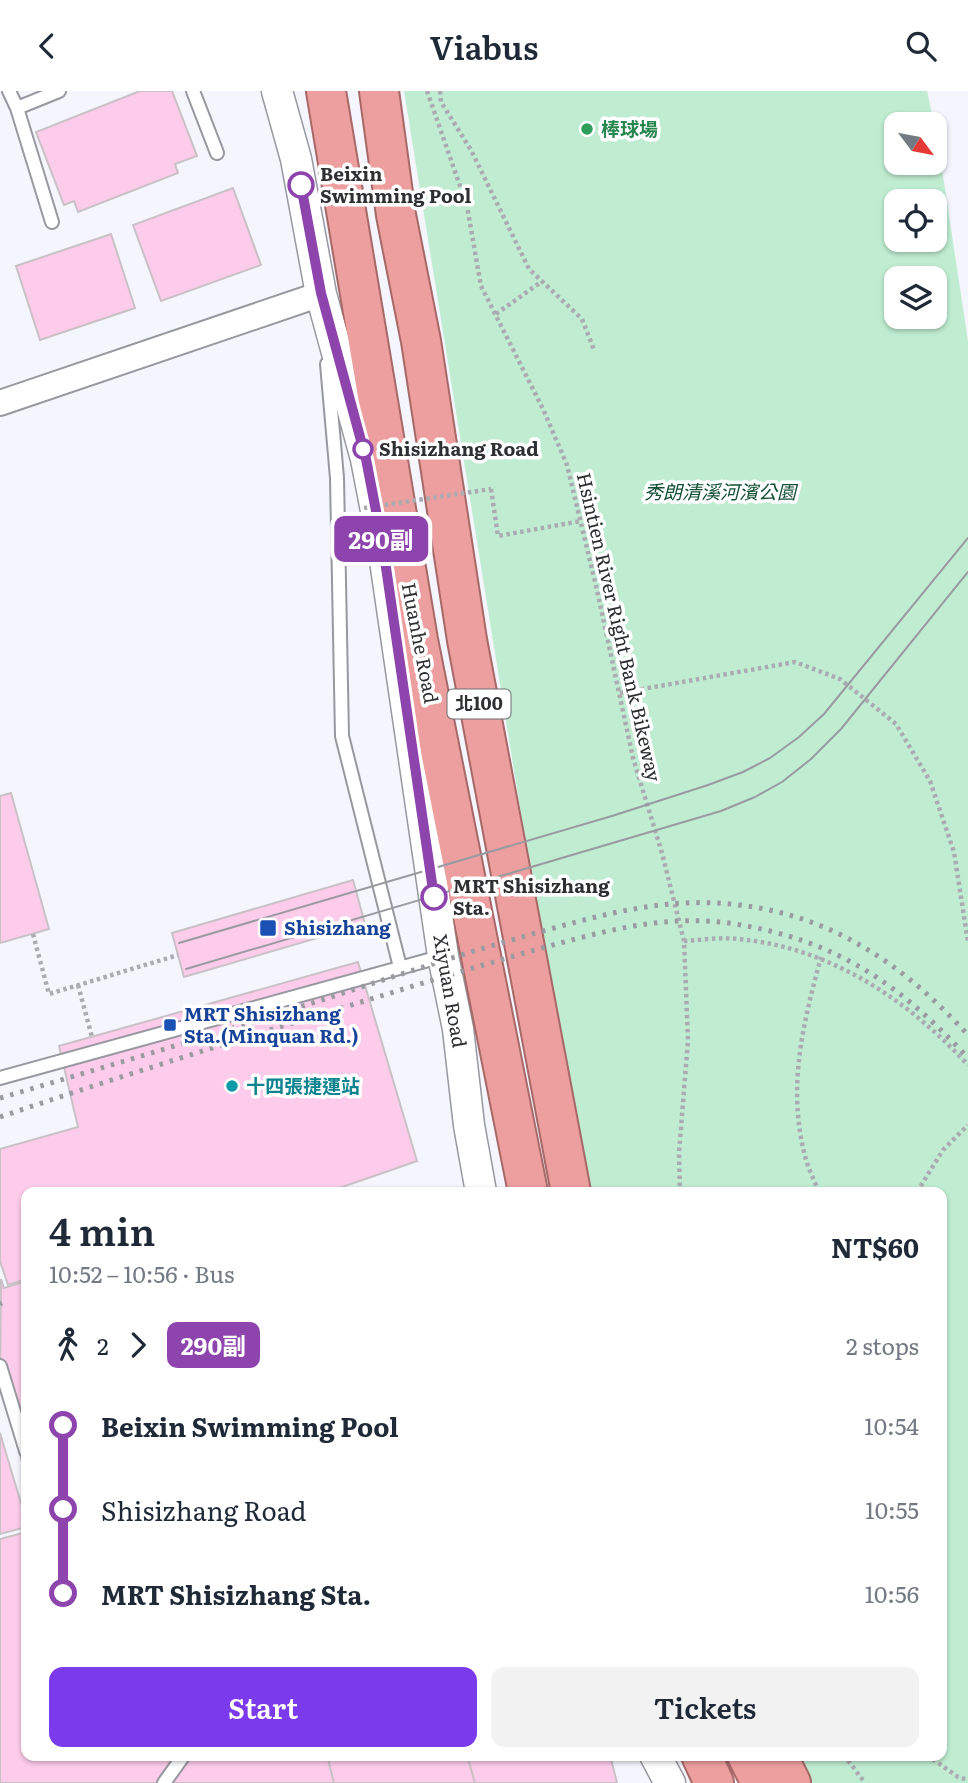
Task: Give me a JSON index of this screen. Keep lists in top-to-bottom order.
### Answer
{
  "streets": {
    "highway": ["Huanhe Road", "北100"],
    "street": ["Xiyuan Road"],
    "path": ["Hsintien River Right Bank Bikeway"]
  },
  "parks": ["秀朗清溪河濱公園"],
  "places": {
    "other": [
      "棒球場",
      "Beixin Swimming Pool",
      "Shisizhang Road",
      "MRT Shisizhang Sta.",
      "十四張捷運站"
    ],
    "transit": ["Shisizhang", "MRT Shisizhang Sta.(Minquan Rd.)"]
  },
  "lines": ["bus line 290副"],
  "north": "bottom right",
  "page": {
    "header": "Viabus",
    "on_map": "290副",
    "heading": ["4 min", "10:52 – 10:56 · Bus", "NT$60"],
    "legs": ["2", "290副", "2 stops"],
    "list": [
      {
        "name": "Beixin Swimming Pool",
        "value": "10:54"
      },
      {
        "name": "Shisizhang Road",
        "value": "10:55"
      },
      {
        "name": "MRT Shisizhang Sta.",
        "value": "10:56"
      }
    ],
    "buttons": ["Start", "Tickets"]
  }
}
